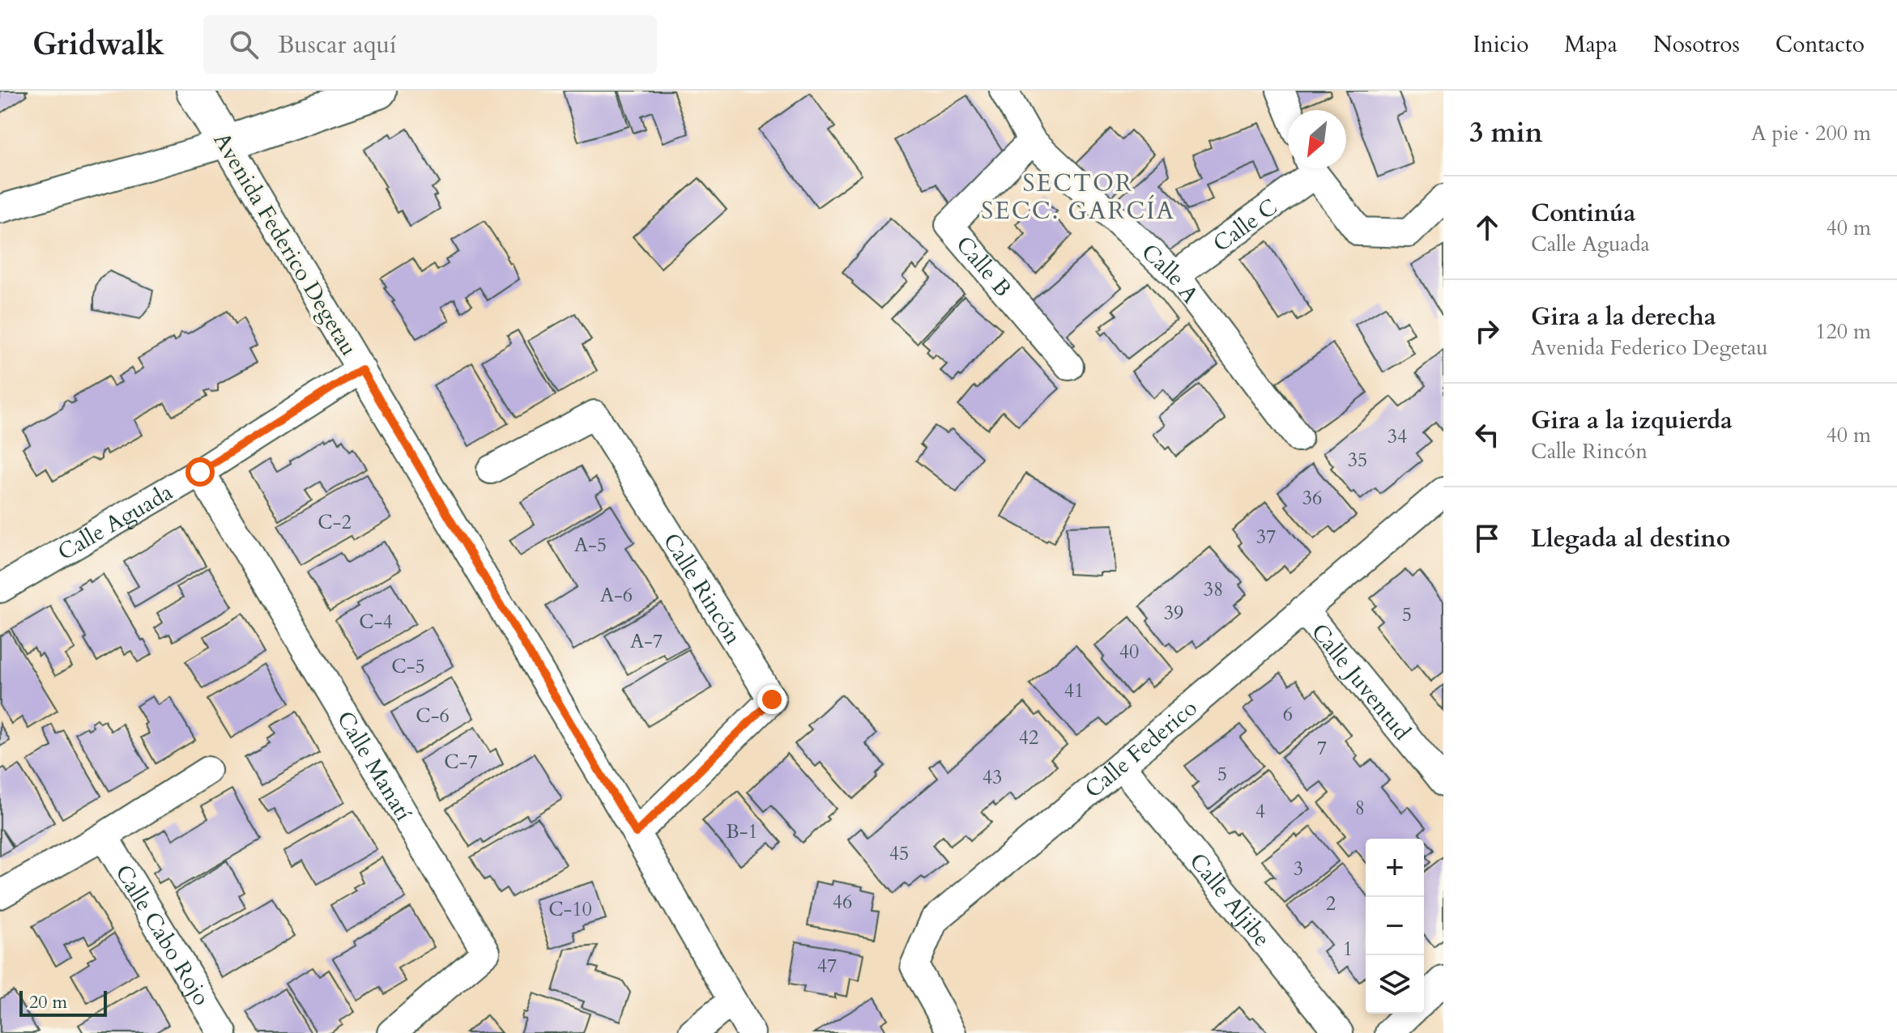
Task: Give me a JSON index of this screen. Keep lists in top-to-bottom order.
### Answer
{
  "streets": {
    "main road": ["Avenida Federico Degetau"],
    "street": [
      "Calle C",
      "Calle B",
      "Calle A",
      "Calle Aguada",
      "Calle Rincón",
      "Calle Juventud",
      "Calle Federico",
      "Calle Manatí",
      "Calle Aljibe",
      "Calle Cabo Rojo"
    ]
  },
  "crossings": [
    ["Calle C", "Calle A"],
    ["Avenida Federico Degetau", "Calle Aguada"],
    ["Avenida Federico Degetau", "Calle Rincón"],
    ["Calle B", "Calle A"],
    ["Calle Aguada", "Calle Manatí"],
    ["Calle Juventud", "Calle Federico"],
    ["Calle Federico", "Calle Aljibe"]
  ],
  "districts": ["SECTOR SECC. GARCÍA"],
  "house_numbers": [
    "34",
    "35",
    "36",
    "C-2",
    "37",
    "A-5",
    "38",
    "A-6",
    "39",
    "5",
    "C-4",
    "A-7",
    "40",
    "C-5",
    "41",
    "6",
    "C-6",
    "42",
    "7",
    "C-7",
    "5",
    "43",
    "8",
    "4",
    "B-1",
    "45",
    "3",
    "46",
    "2",
    "C-10",
    "1",
    "47"
  ],
  "scale_bar": "20 m",
  "north": "bottom left",
  "page": {
    "header": "Gridwalk",
    "search": "Buscar aquí",
    "nav": [
      "Inicio",
      "Mapa",
      "Nosotros",
      "Contacto"
    ],
    "heading": ["3 min", "A pie · 200 m"],
    "list": [
      ["Continúa", "Calle Aguada", "40 m"],
      ["Gira a la derecha", "Avenida Federico Degetau", "120 m"],
      ["Gira a la izquierda", "Calle Rincón", "40 m"],
      "Llegada al destino"
    ],
    "map_buttons": ["+", "−"],
    "scale": "20 m"
  }
}
